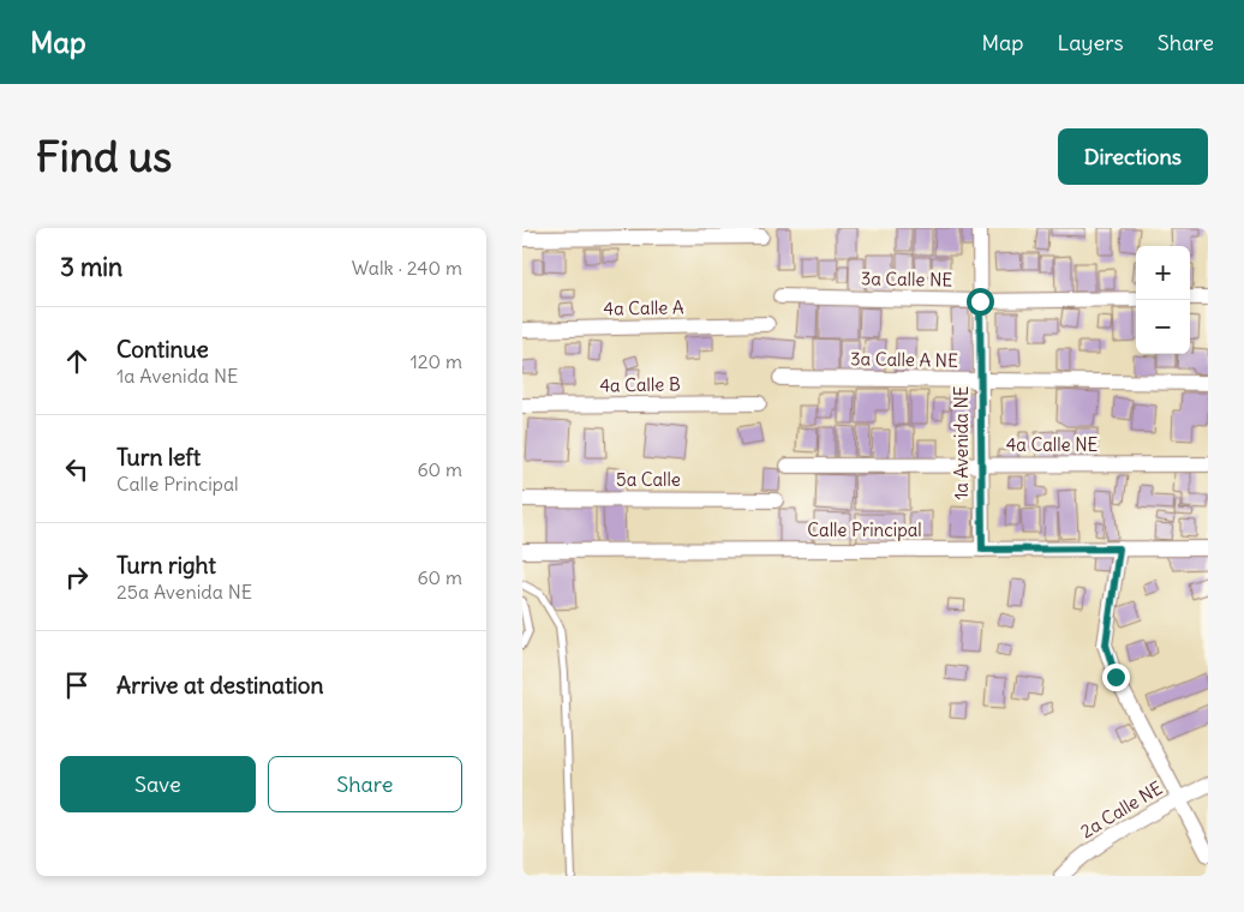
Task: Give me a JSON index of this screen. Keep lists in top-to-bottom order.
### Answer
{
  "streets": {
    "street": [
      "3a Calle NE",
      "4a Calle A",
      "3a Calle A NE",
      "4a Calle B",
      "1a Avenida NE",
      "4a Calle NE",
      "5a Calle",
      "Calle Principal",
      "2a Calle NE"
    ]
  },
  "crossings": [
    ["3a Calle NE", "1a Avenida NE"],
    ["3a Calle A NE", "1a Avenida NE"],
    ["1a Avenida NE", "4a Calle NE"],
    ["1a Avenida NE", "Calle Principal"]
  ],
  "page": {
    "header": "Map",
    "nav": ["Map", "Layers", "Share"],
    "buttons": [
      "Directions",
      ["Save", "Share"]
    ],
    "title": "Find us",
    "heading": ["3 min", "Walk · 240 m"],
    "map_buttons": ["+", "−"],
    "list": [
      ["Continue", "1a Avenida NE", "120 m"],
      ["Turn left", "Calle Principal", "60 m"],
      ["Turn right", "25a Avenida NE", "60 m"],
      "Arrive at destination"
    ]
  }
}
